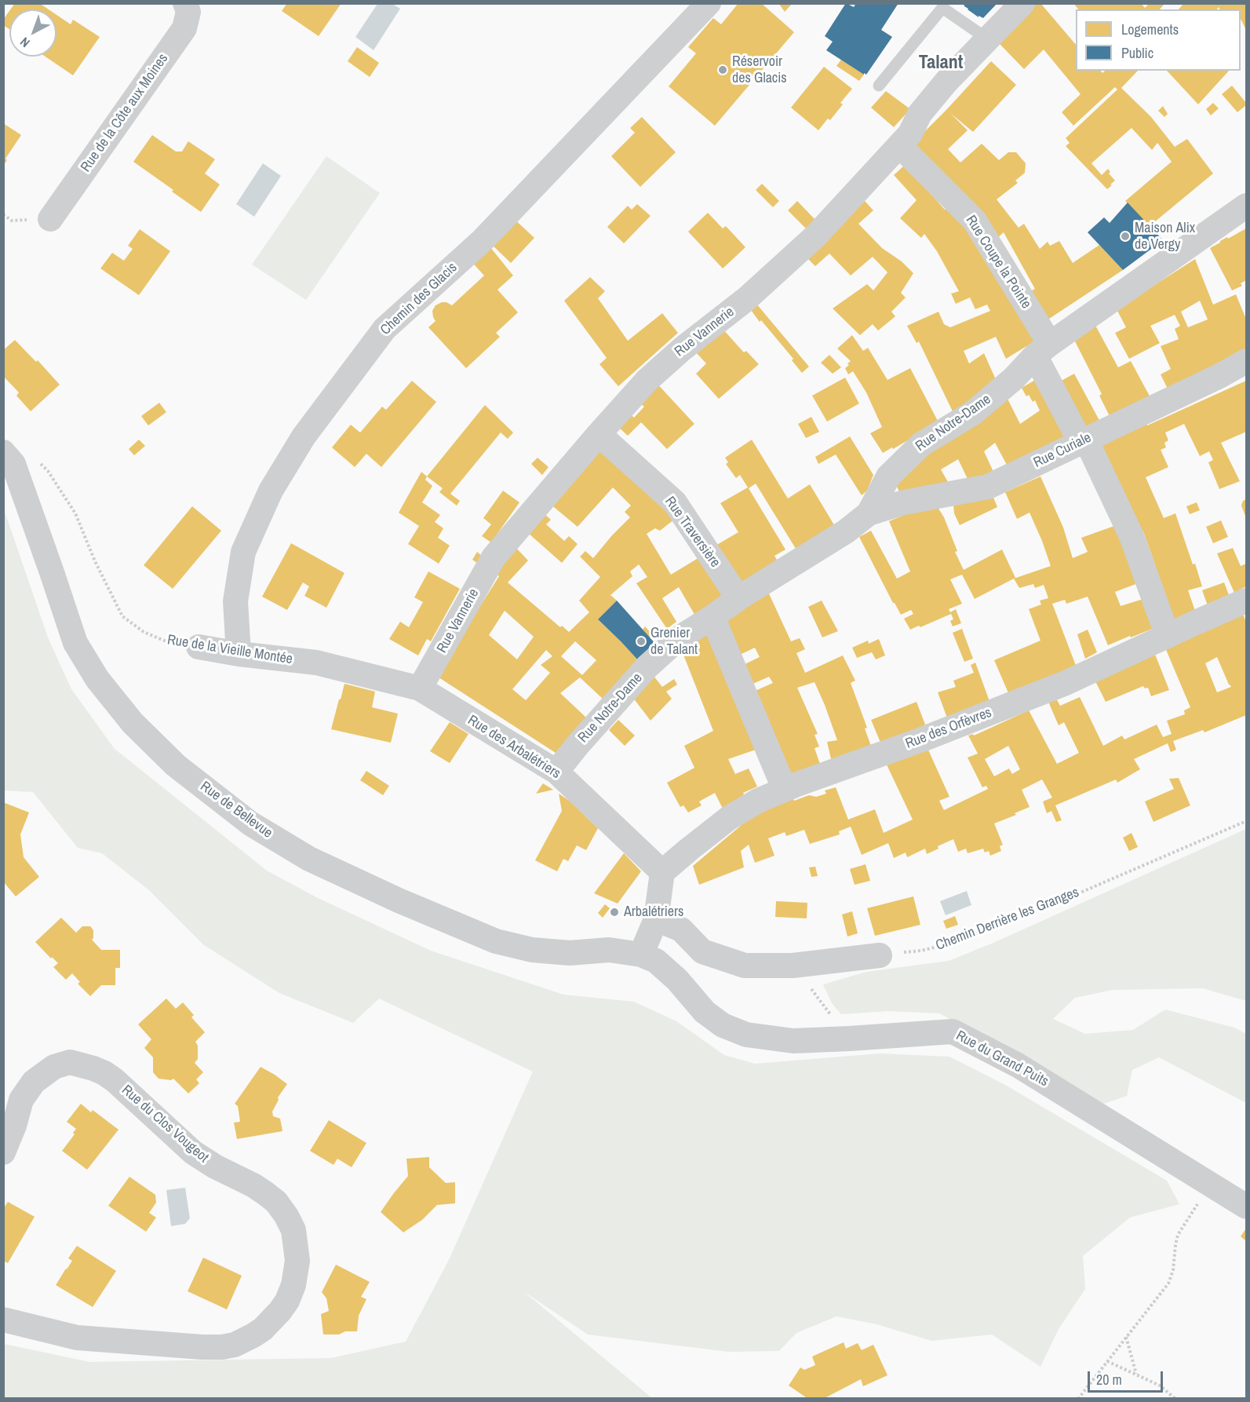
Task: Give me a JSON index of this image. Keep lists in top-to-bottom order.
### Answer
{
  "streets": {
    "street": [
      "Rue de la Côte aux Moines",
      "Rue Coupe la Pointe",
      "Chemin des Glacis",
      "Rue Vannerie",
      "Rue Notre-Dame",
      "Rue Curiale",
      "Rue Traversière",
      "Rue de la Vieille Montée",
      "Rue des Orfèvres",
      "Rue des Arbalétriers",
      "Rue de Bellevue",
      "Rue du Grand Puits",
      "Rue du Clos Vougeot"
    ],
    "path": ["Chemin Derrière les Granges"]
  },
  "crossings": [
    ["Rue Coupe la Pointe", "Rue Vannerie"],
    ["Rue Coupe la Pointe", "Rue Notre-Dame"],
    ["Rue Coupe la Pointe", "Rue Curiale"],
    ["Rue Coupe la Pointe", "Rue des Orfèvres"],
    ["Chemin des Glacis", "Rue de la Vieille Montée"],
    ["Rue Vannerie", "Rue Traversière"],
    ["Rue Vannerie", "Rue de la Vieille Montée"],
    ["Rue Vannerie", "Rue des Arbalétriers"],
    ["Rue Notre-Dame", "Rue Curiale"],
    ["Rue Notre-Dame", "Rue Traversière"],
    ["Rue Notre-Dame", "Rue des Arbalétriers"],
    ["Rue de la Vieille Montée", "Rue des Arbalétriers"],
    ["Rue des Orfèvres", "Rue des Arbalétriers"],
    ["Rue de Bellevue", "Rue du Grand Puits"]
  ],
  "districts": ["Talant"],
  "places": [
    "Réservoir des Glacis",
    "Maison Alix de Vergy",
    "Grenier de Talant",
    "Arbalétriers"
  ],
  "legend": ["Logements", "Public"],
  "scale_bar": "20 m",
  "north": "bottom left"
}
